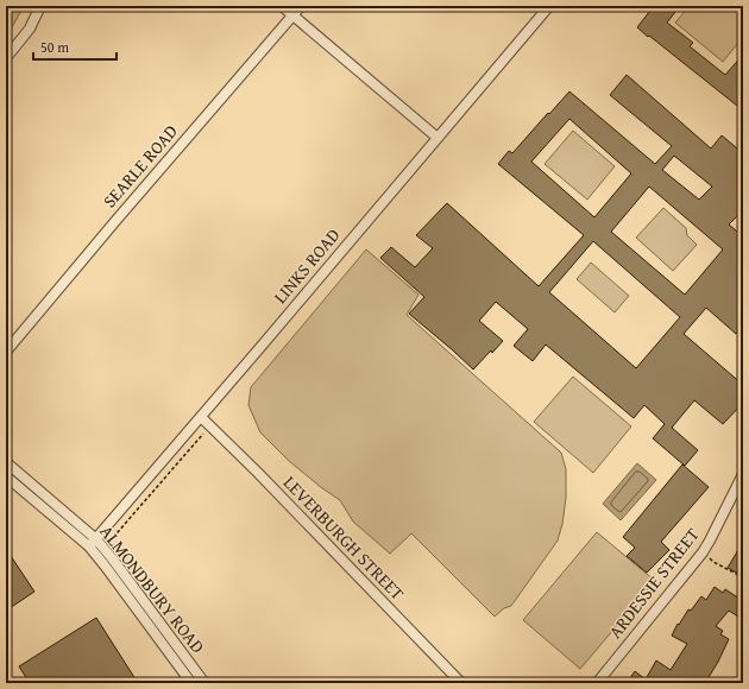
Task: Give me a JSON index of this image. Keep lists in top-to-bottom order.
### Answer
{
  "streets": {
    "street": [
      "SEARLE ROAD",
      "LINKS ROAD",
      "LEVERBURGH STREET",
      "ARDESSIE STREET",
      "ALMONDBURY ROAD"
    ]
  },
  "crossings": [
    ["LINKS ROAD", "LEVERBURGH STREET"],
    ["LINKS ROAD", "ALMONDBURY ROAD"]
  ],
  "scale_bar": "50 m"
}
